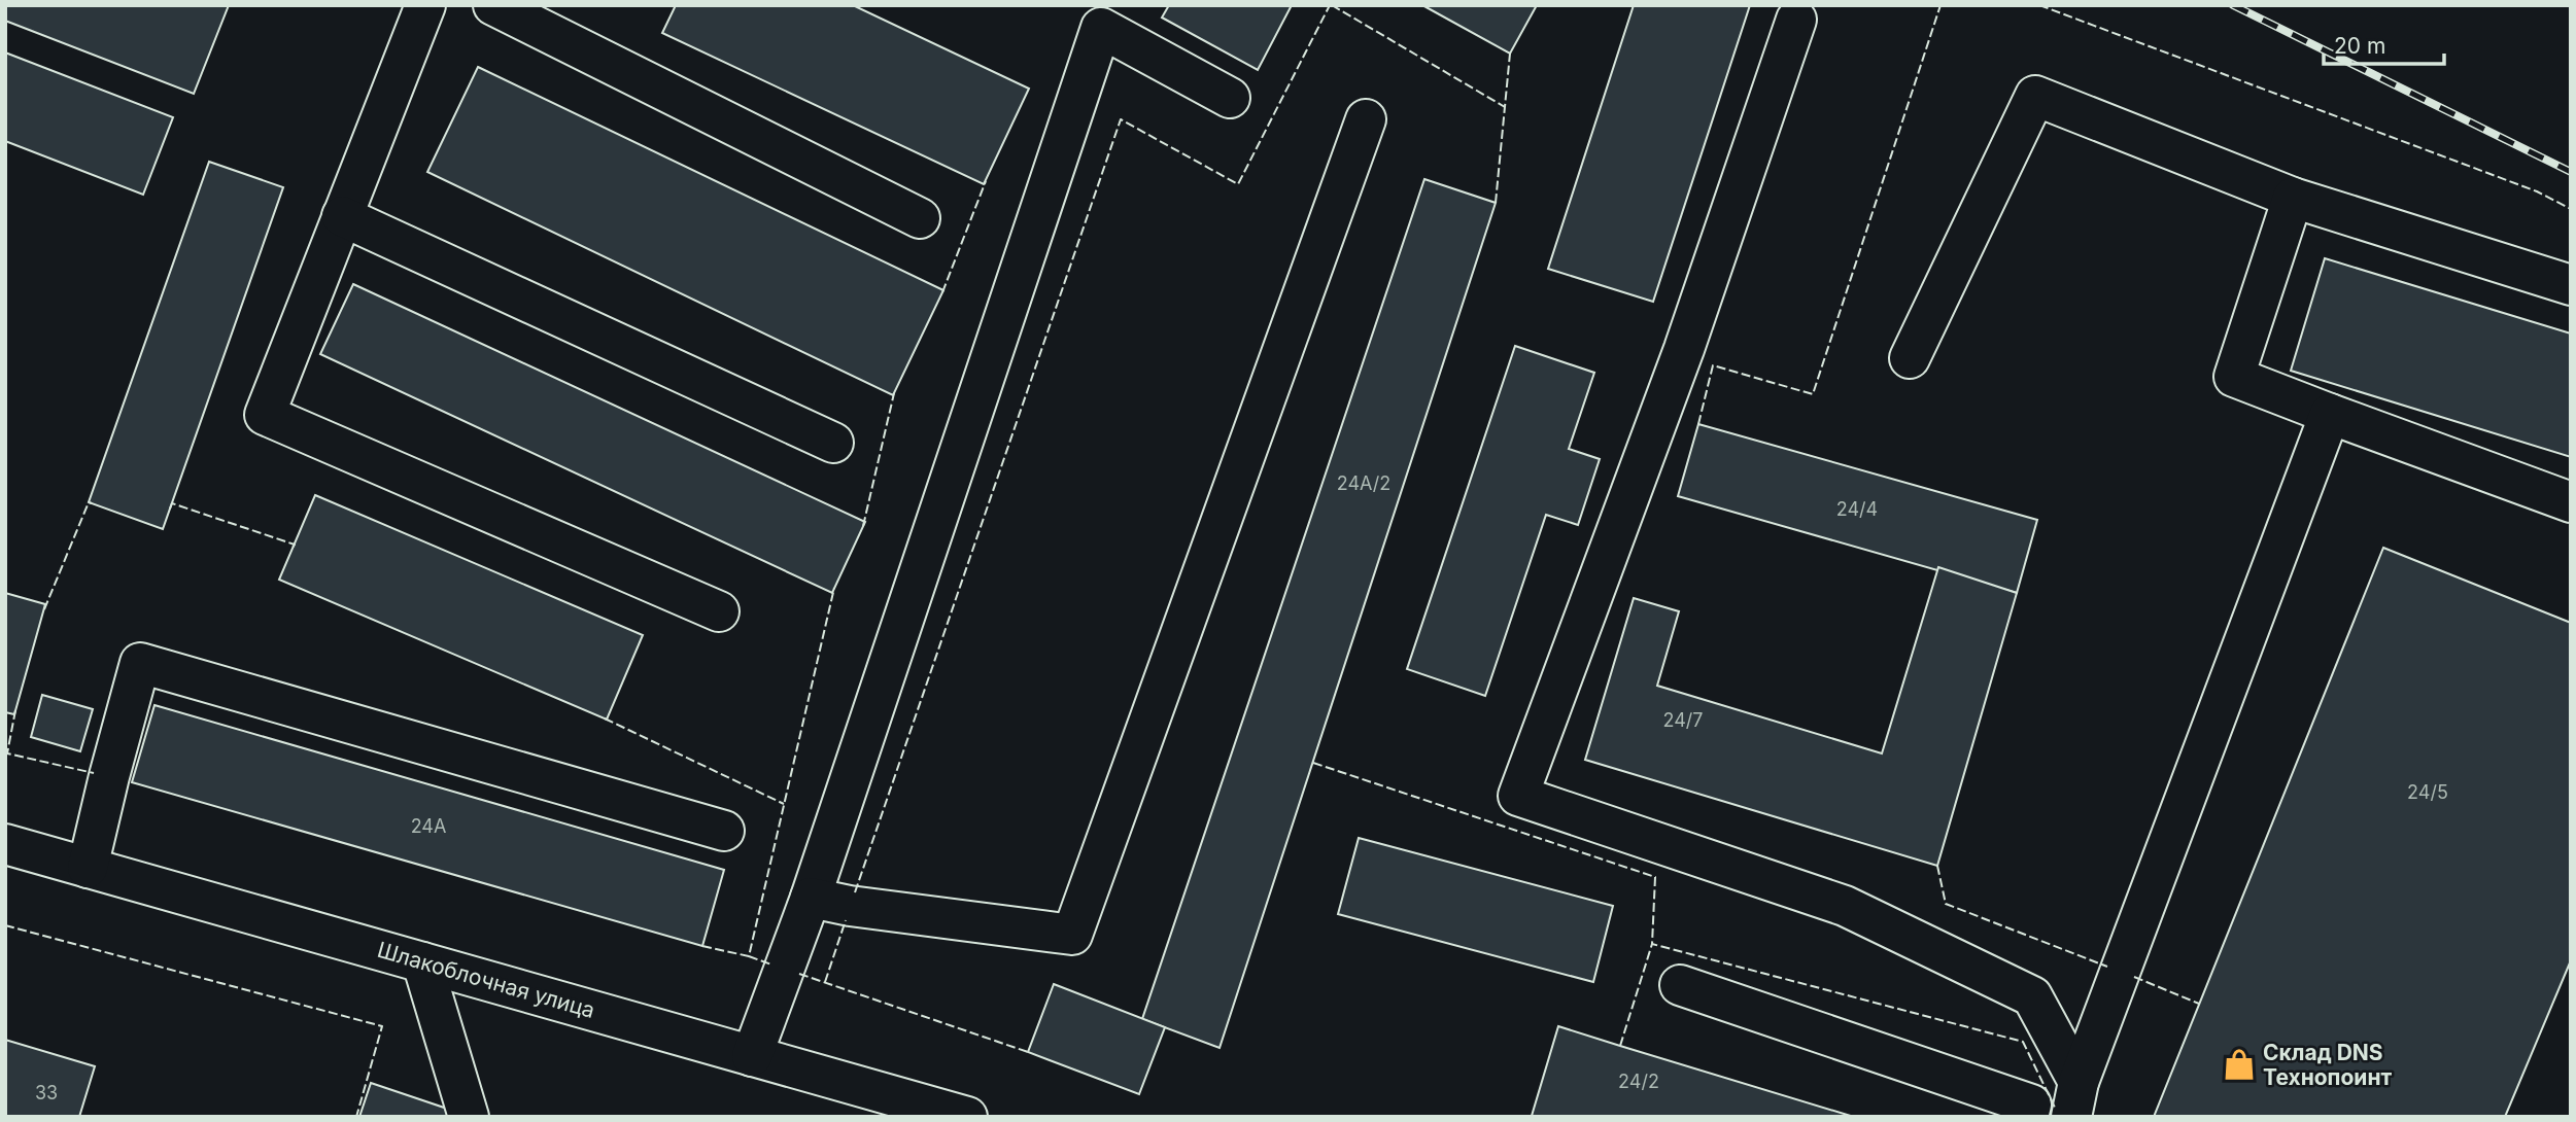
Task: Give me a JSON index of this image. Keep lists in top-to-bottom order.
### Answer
{
  "streets": {
    "street": ["Шлакоблочная улица"]
  },
  "places": {
    "shop": ["Склад DNS Технопоинт"]
  },
  "house_numbers": [
    "24А/2",
    "24/4",
    "24/7",
    "24/5",
    "24А",
    "24/2",
    "33"
  ],
  "scale_bar": "20 m"
}
